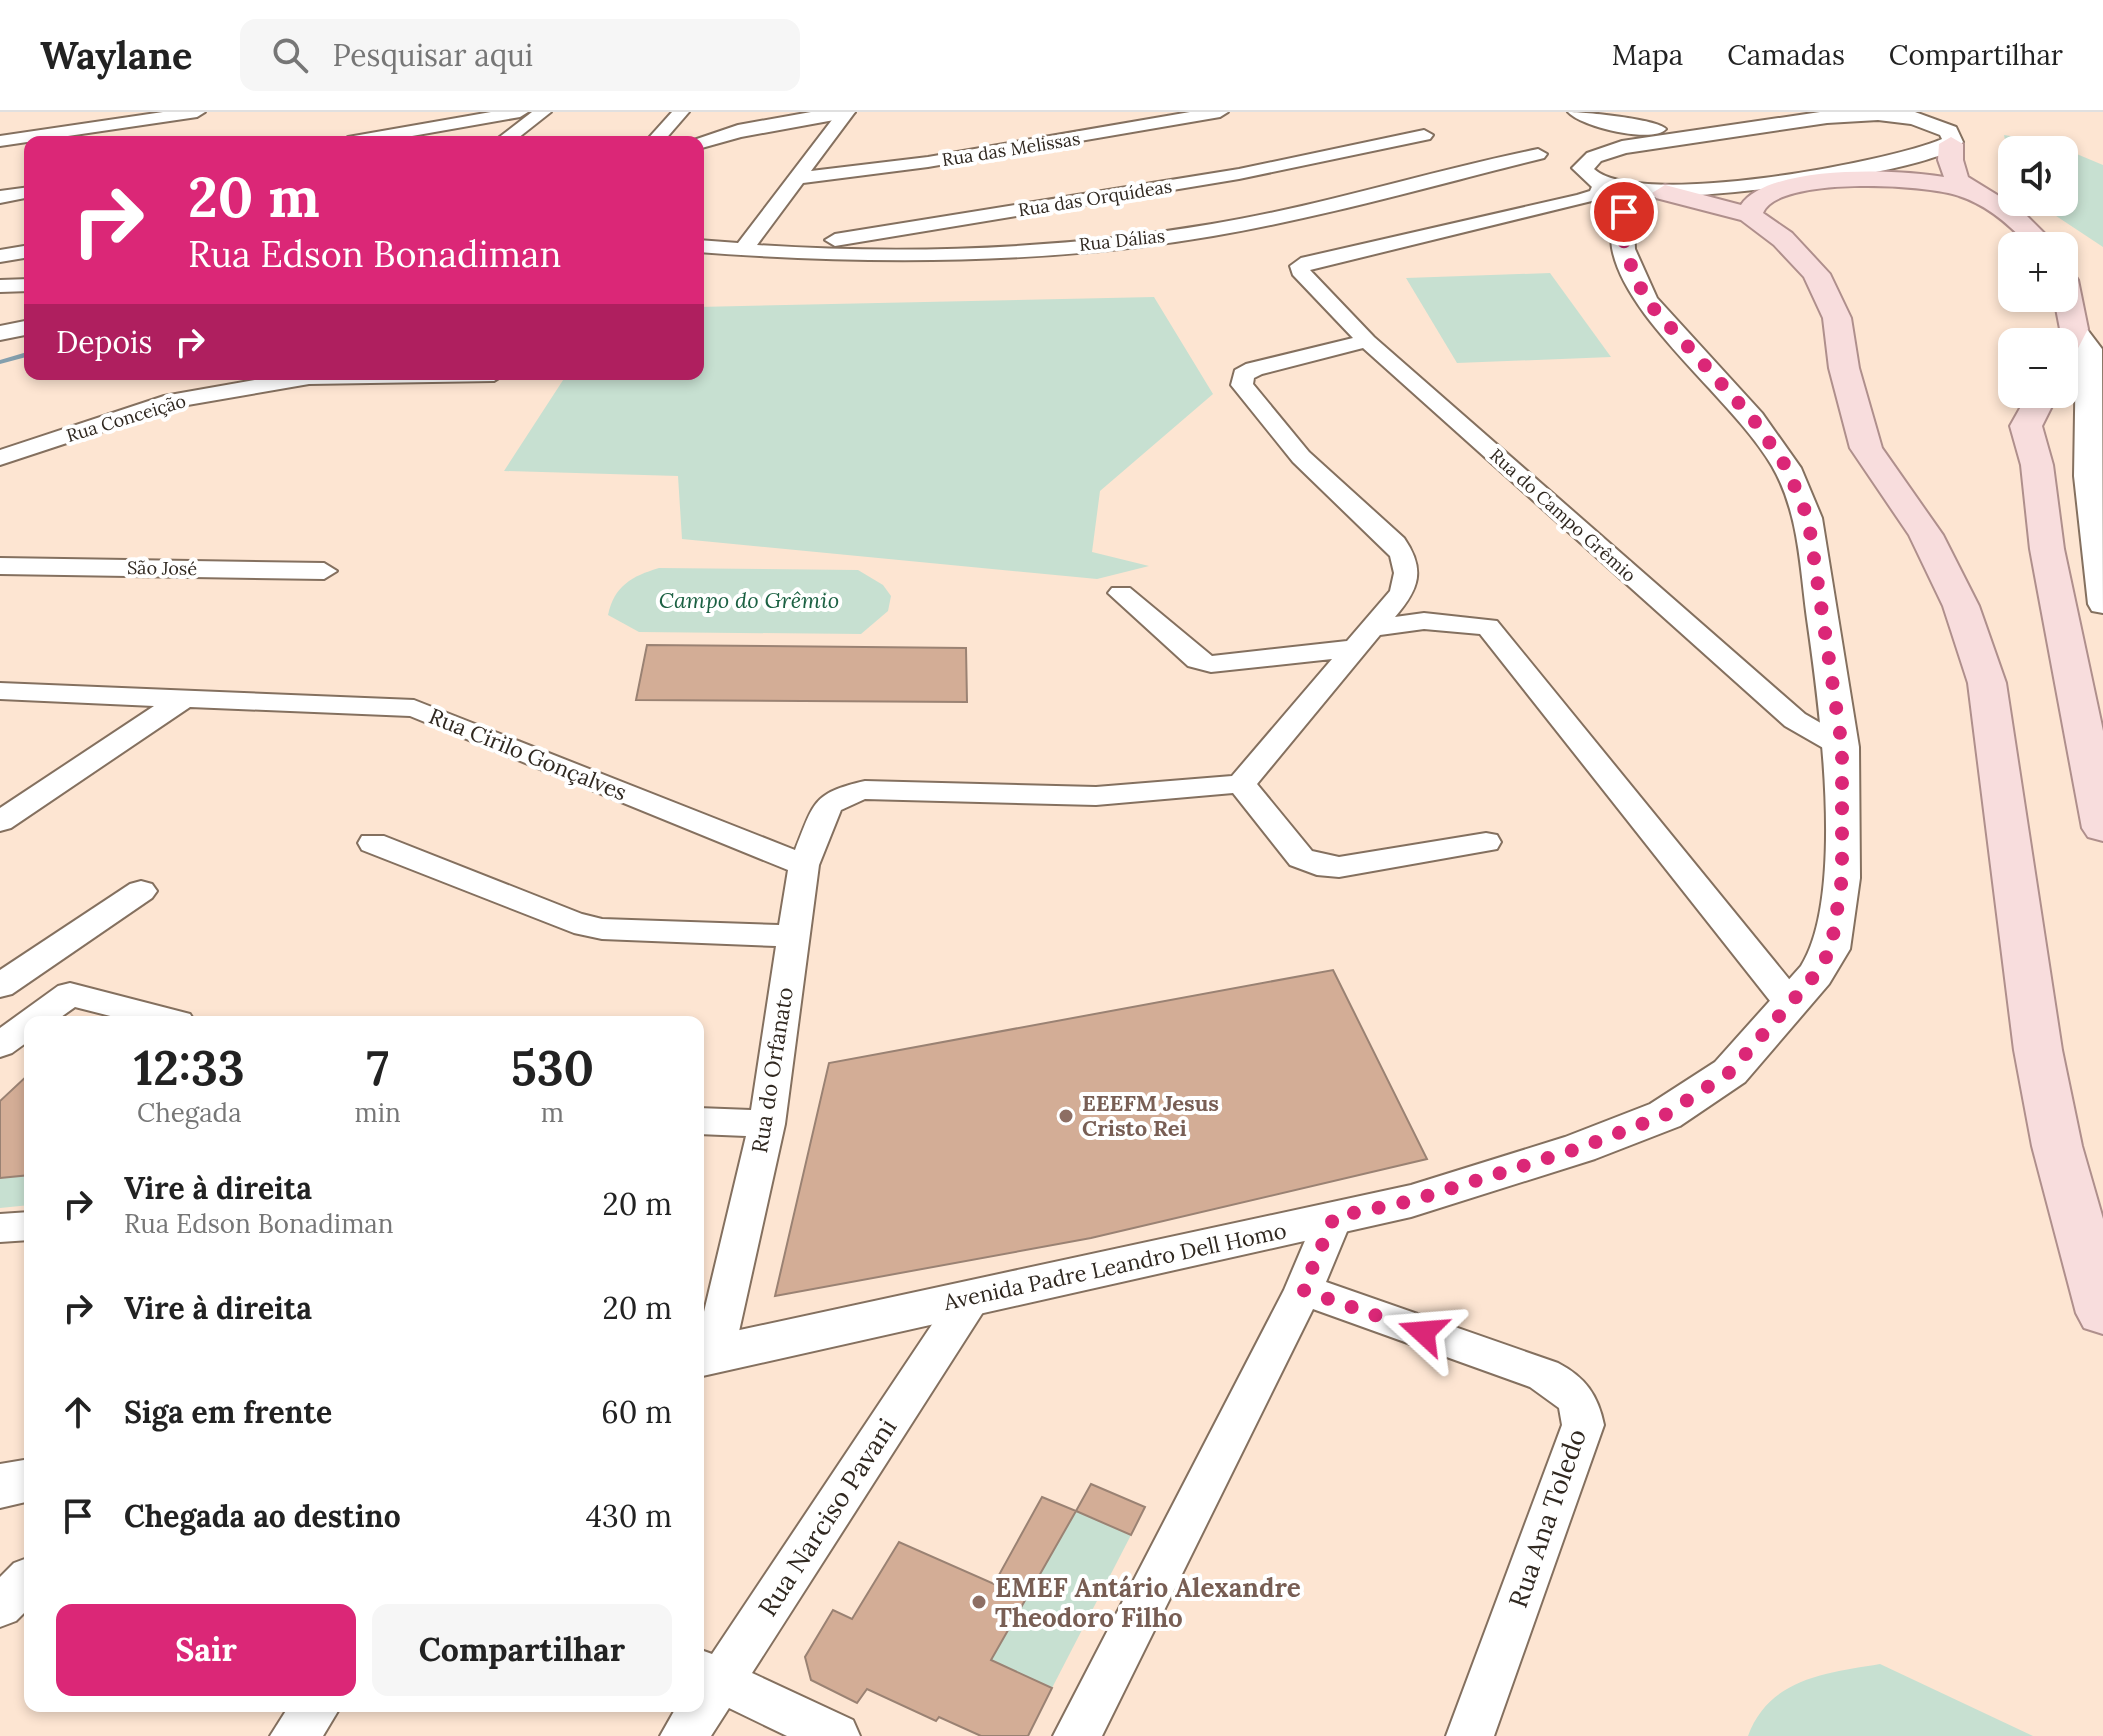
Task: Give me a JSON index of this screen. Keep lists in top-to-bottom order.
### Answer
{
  "streets": {
    "street": [
      "Rua das Melissas",
      "Rua das Orquídeas",
      "Rua Dálias",
      "Rua Conceição",
      "Rua do Campo Grêmio",
      "São José",
      "Rua Cirilo Gonçalves",
      "Rua do Orfanato",
      "Avenida Padre Leandro Dell Homo",
      "Rua Narciso Pavani",
      "Rua Ana Toledo"
    ]
  },
  "crossings": [
    ["Rua das Orquídeas", "Rua Dálias"],
    ["Rua do Campo Grêmio", "Avenida Padre Leandro Dell Homo"],
    ["Rua Cirilo Gonçalves", "Rua do Orfanato"],
    ["Rua do Orfanato", "Avenida Padre Leandro Dell Homo"],
    ["Avenida Padre Leandro Dell Homo", "Rua Narciso Pavani"]
  ],
  "parks": ["Campo do Grêmio"],
  "places": ["EEEFM Jesus Cristo Rei", "EMEF Antário Alexandre Theodoro Filho"],
  "page": {
    "header": "Waylane",
    "search": "Pesquisar aqui",
    "nav": ["Mapa", "Camadas", "Compartilhar"],
    "map_buttons": ["+", "−"],
    "turn": ["20 m", "Rua Edson Bonadiman"],
    "then": "Depois",
    "eta": [
      "12:33",
      "Chegada",
      "7",
      "min",
      "530",
      "m"
    ],
    "list": [
      {
        "name": "Vire à direita",
        "note": "Rua Edson Bonadiman",
        "value": "20 m"
      },
      {
        "name": "Vire à direita",
        "value": "20 m"
      },
      {
        "name": "Siga em frente",
        "value": "60 m"
      },
      {
        "name": "Chegada ao destino",
        "value": "430 m"
      }
    ],
    "buttons": ["Sair", "Compartilhar"]
  }
}
